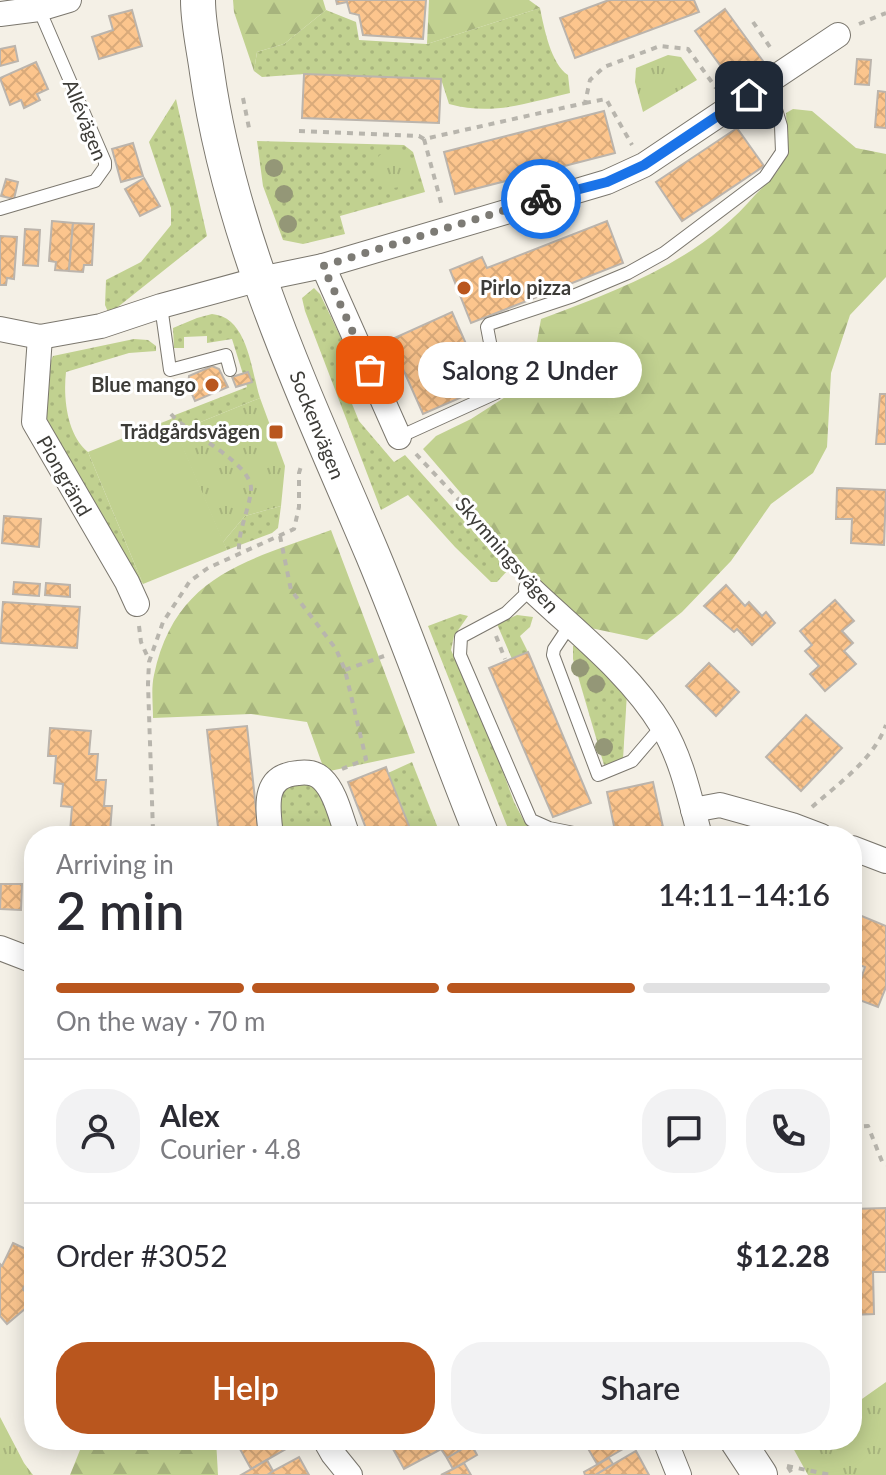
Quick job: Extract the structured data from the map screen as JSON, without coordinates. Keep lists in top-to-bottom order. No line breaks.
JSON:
{"streets":{"street":["Sockenvägen","Piongränd","Skymningsvägen"],"lane":["Allévägen"]},"places":{"other":["Pirlo pizza","Salong 2 Under","Blue mango"],"transit":["Trädgårdsvägen"]},"page":{"bubble":"Salong 2 Under","heading":["2 min","Arriving in","14:11–14:16"],"panel":["Alex","Courier · 4.8","Order #3052","$12.28"],"bar":"On the way · 70 m","buttons":["Help","Share"]}}
